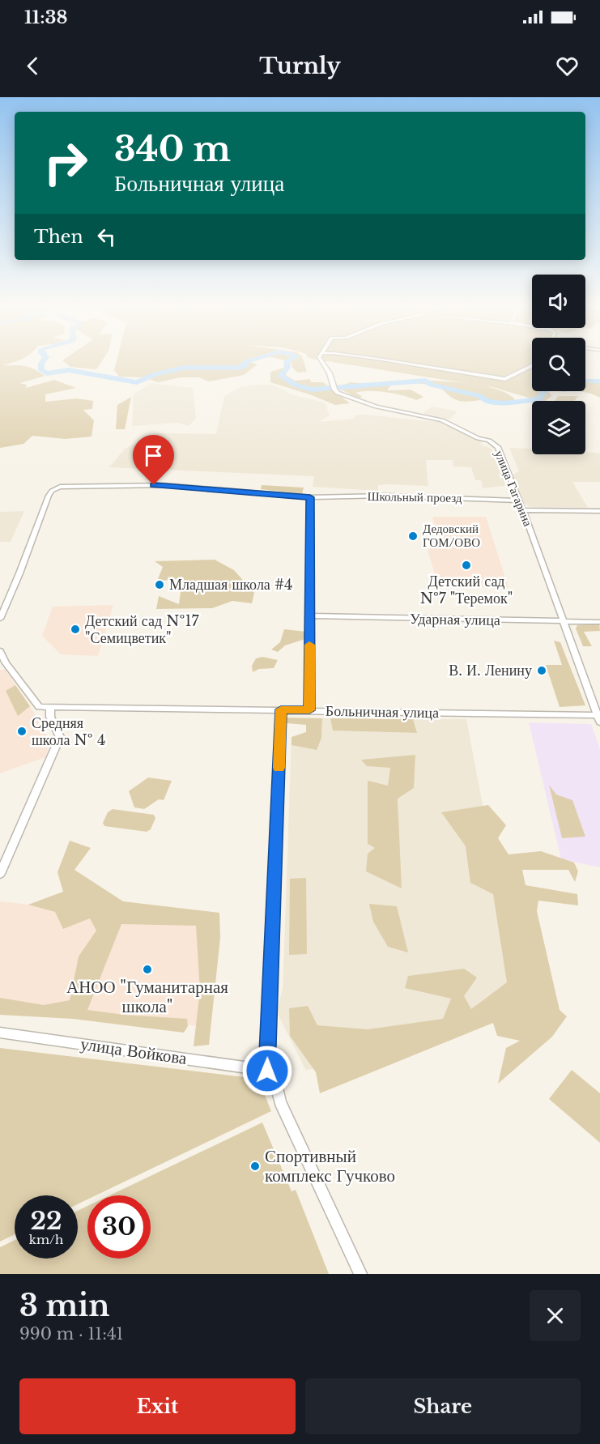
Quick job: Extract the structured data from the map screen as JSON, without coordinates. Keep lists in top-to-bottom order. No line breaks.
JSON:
{"streets":{"street":["улица Гагарина","Школьный проезд","Ударная улица","Больничная улица","улица Войкова"]},"crossings":[["улица Гагарина","Школьный проезд"],["улица Гагарина","Ударная улица"],["улица Гагарина","Больничная улица"]],"places":["Дедовский ГОМ/ОВО","Детский сад №7 \"Теремок\"","Младшая школа #4","Детский сад №17 \"Семицветик\"","В. И. Ленину","Средняя школа № 4","АНОО \"Гуманитарная школа\"","Спортивный комплекс Гучково"],"page":{"status":"11:38","header":"Turnly","turn":["340 m","Больничная улица"],"then":"Then","speed":"22 km/h","limit":"30","heading":["3 min","990 m · 11:41"],"buttons":["Exit","Share"]}}
